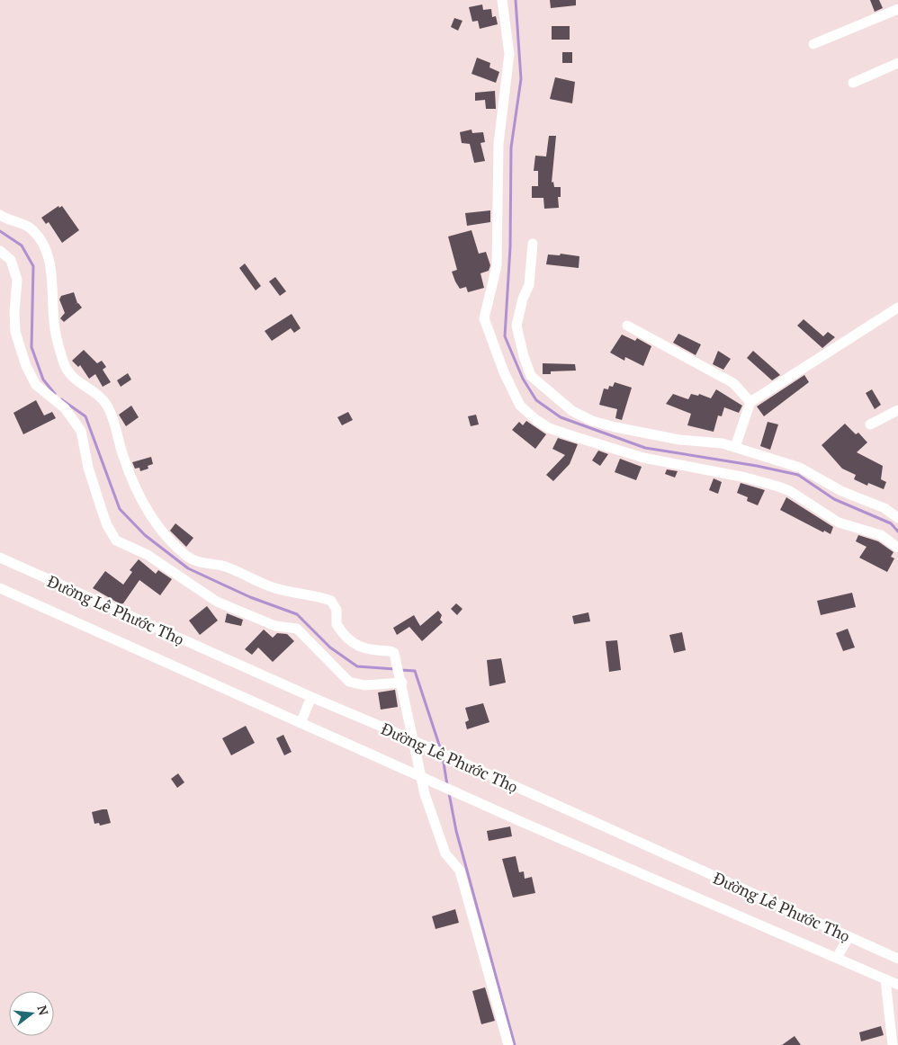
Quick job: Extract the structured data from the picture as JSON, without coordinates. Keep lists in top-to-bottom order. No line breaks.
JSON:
{"streets":{"street":["Đường Lê Phước Thọ"]},"north":"right"}
